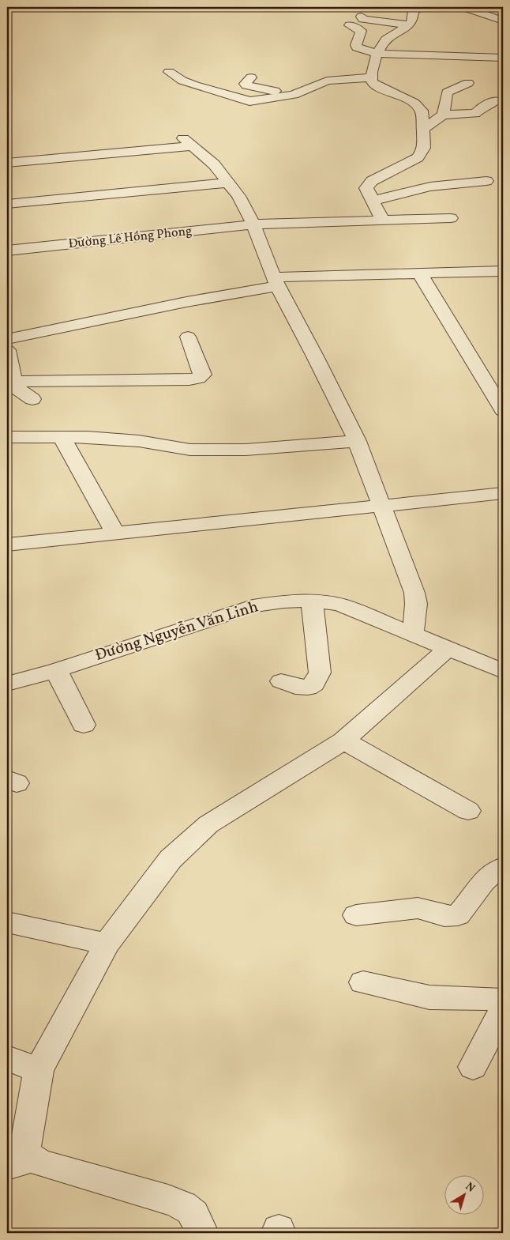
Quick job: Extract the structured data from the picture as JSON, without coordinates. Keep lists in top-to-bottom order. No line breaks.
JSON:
{"streets":{"street":["Đường Lê Hồng Phong","Đường Nguyễn Văn Linh"]},"north":"top right"}
